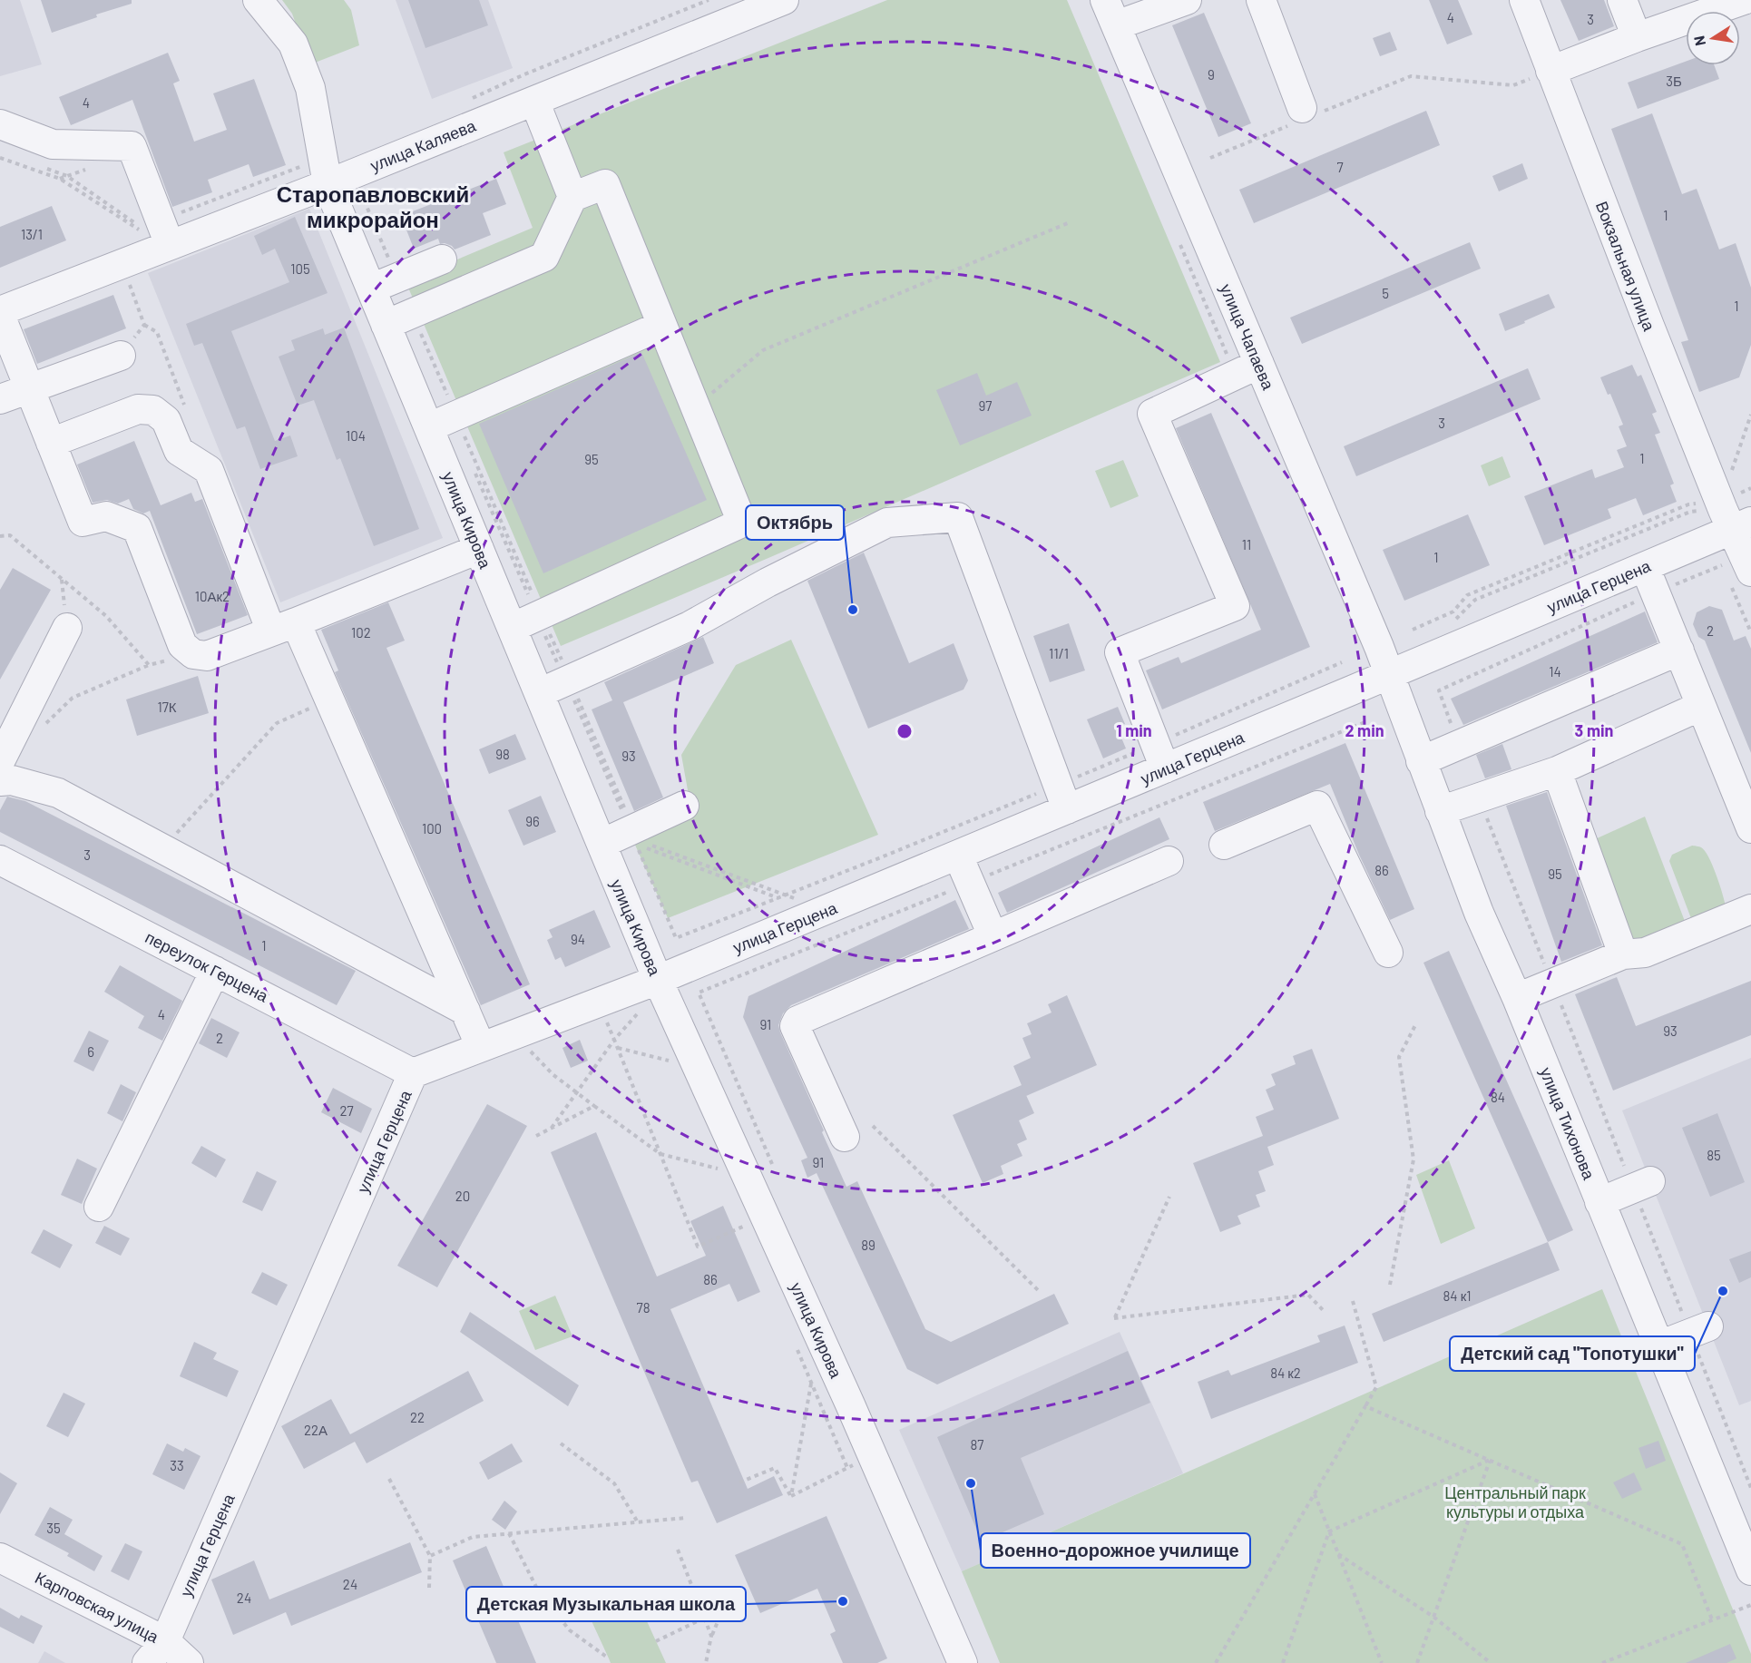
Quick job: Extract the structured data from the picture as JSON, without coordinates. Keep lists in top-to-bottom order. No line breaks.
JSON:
{"streets":{"street":["улица Каляева","Вокзальная улица","улица Чапаева","улица Кирова","улица Герцена","переулок Герцена","улица Тихонова","Карповская улица"]},"crossings":[["улица Каляева","улица Кирова"],["Вокзальная улица","улица Герцена"],["улица Чапаева","улица Герцена"],["улица Чапаева","улица Тихонова"],["улица Кирова","улица Герцена"],["улица Герцена","переулок Герцена"],["улица Герцена","улица Тихонова"],["улица Герцена","Карповская улица"]],"districts":["Старопавловский микрорайон"],"parks":["Центральный парк культуры и отдыха"],"places":["Октябрь","Детский сад \"Топотушки\"","Военно-дорожное училище","Детская Музыкальная школа"],"house_numbers":["4","3","9","3Б","4","7","1","13/1","105","5","1","97","3","104","1","95","11","1","10Ак2","2","102","11/1","14","17К","98","93","96","100","3","86","95","94","1","4","91","93","2","6","84","27","85","91","20","89","86","84 к1","78","84 к2","22","22А","87","33","35","24","24"],"north":"left","rings":["1 min","2 min","3 min"]}
